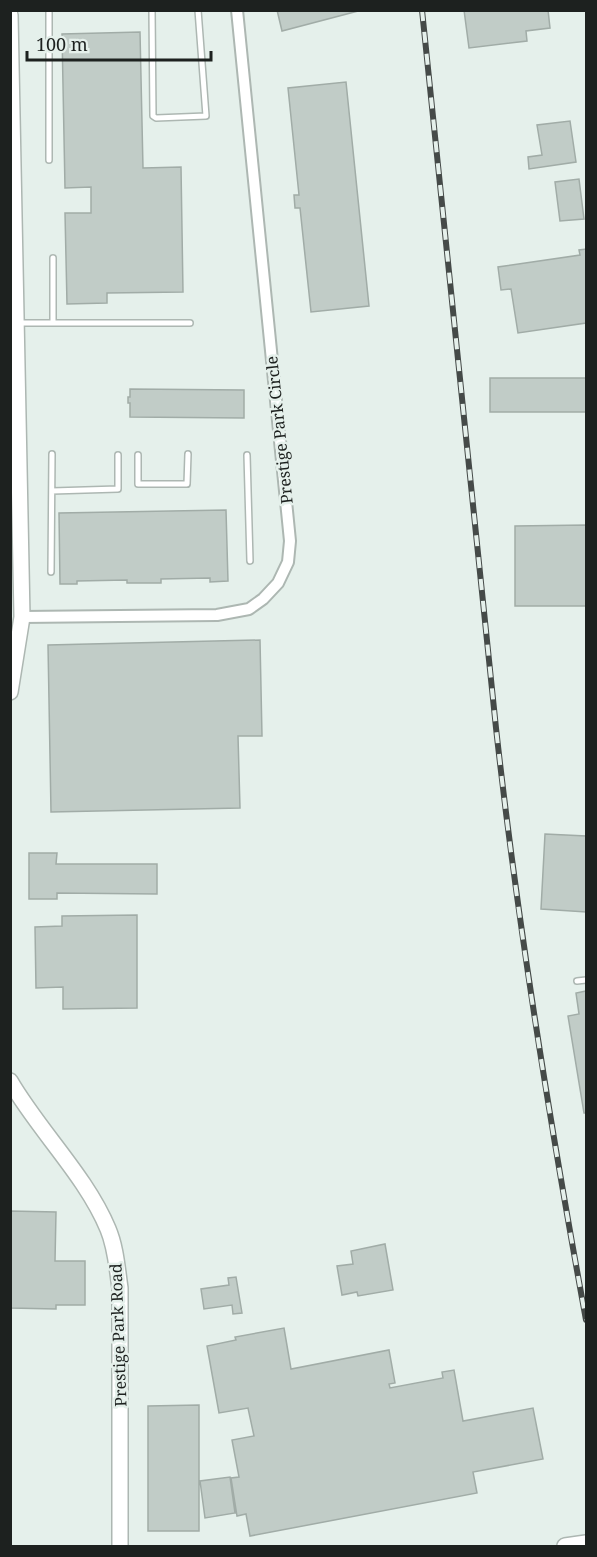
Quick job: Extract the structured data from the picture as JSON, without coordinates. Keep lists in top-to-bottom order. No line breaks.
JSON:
{"streets":{"street":["Prestige Park Circle","Prestige Park Road"]},"scale_bar":"100 m"}
